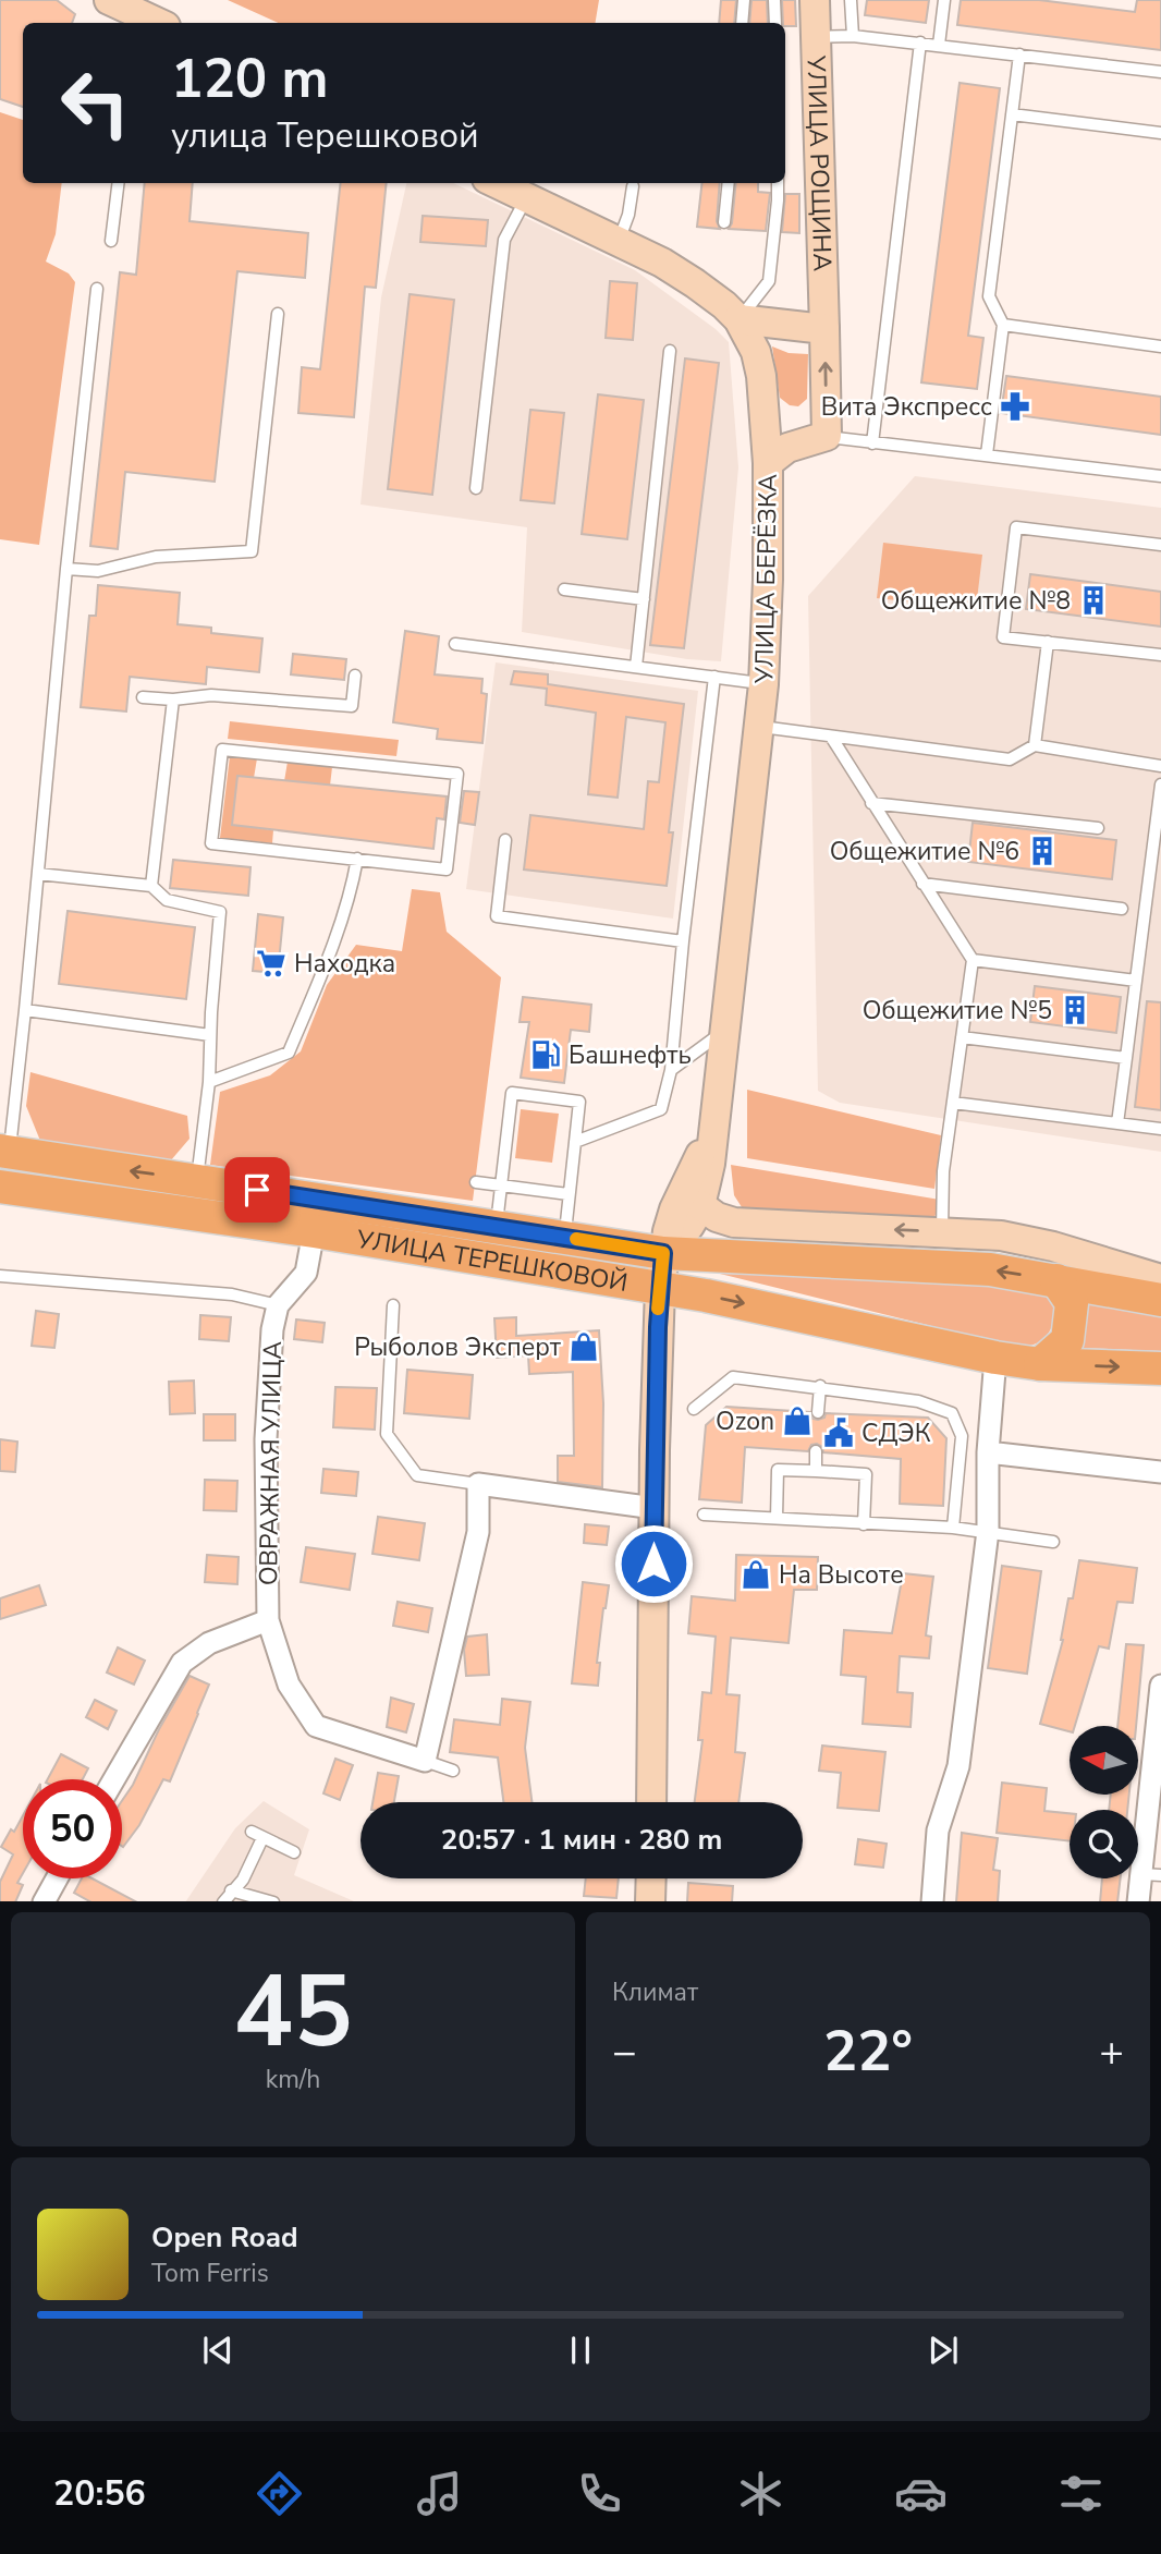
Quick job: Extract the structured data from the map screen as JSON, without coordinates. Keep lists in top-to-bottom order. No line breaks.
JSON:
{"streets":{"main road":["УЛИЦА РОЩИНА","УЛИЦА БЕРЁЗКА","УЛИЦА ТЕРЕШКОВОЙ"],"street":["ОВРАЖНАЯ УЛИЦА"]},"crossings":[["УЛИЦА БЕРЁЗКА","УЛИЦА ТЕРЕШКОВОЙ"],["УЛИЦА ТЕРЕШКОВОЙ","ОВРАЖНАЯ УЛИЦА"]],"places":{"pharmacy":["Вита Экспресс"],"building":["Общежитие №8","Общежитие №6","Общежитие №5"],"supermarket":["Находка"],"fuel station":["Башнефть"],"shop":["Рыболов Эксперт","Ozon","На Высоте"],"public building":["СДЭК"]},"north":"left","page":{"turn":["120 m","улица Терешковой"],"limit":"50","trip":"20:57 · 1 мин · 280 m","tile":[["45","km/h"],"Климат"],"heat":["−","22°","+"],"song":["Open Road","Tom Ferris"],"tabs":"20:56"}}
